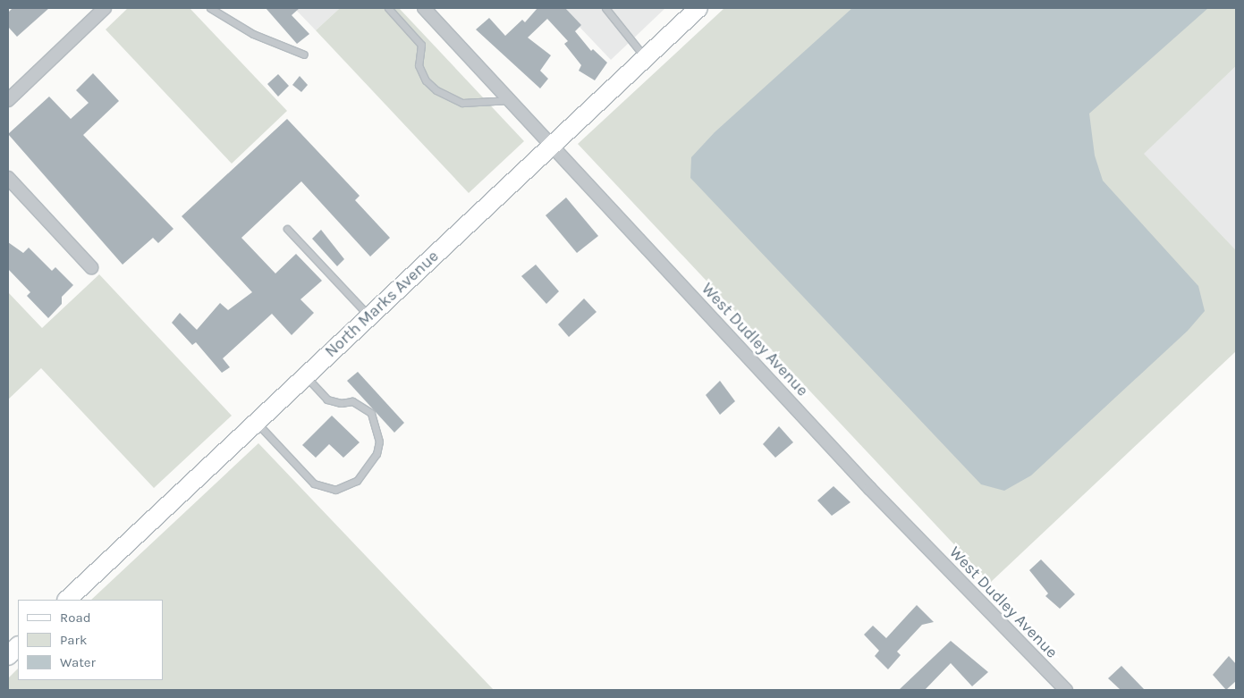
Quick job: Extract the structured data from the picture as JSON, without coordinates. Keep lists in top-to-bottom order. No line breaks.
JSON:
{"streets":{"main road":["North Marks Avenue"],"street":["West Dudley Avenue"]},"crossings":[["North Marks Avenue","West Dudley Avenue"]],"legend":["Road","Park","Water"]}
